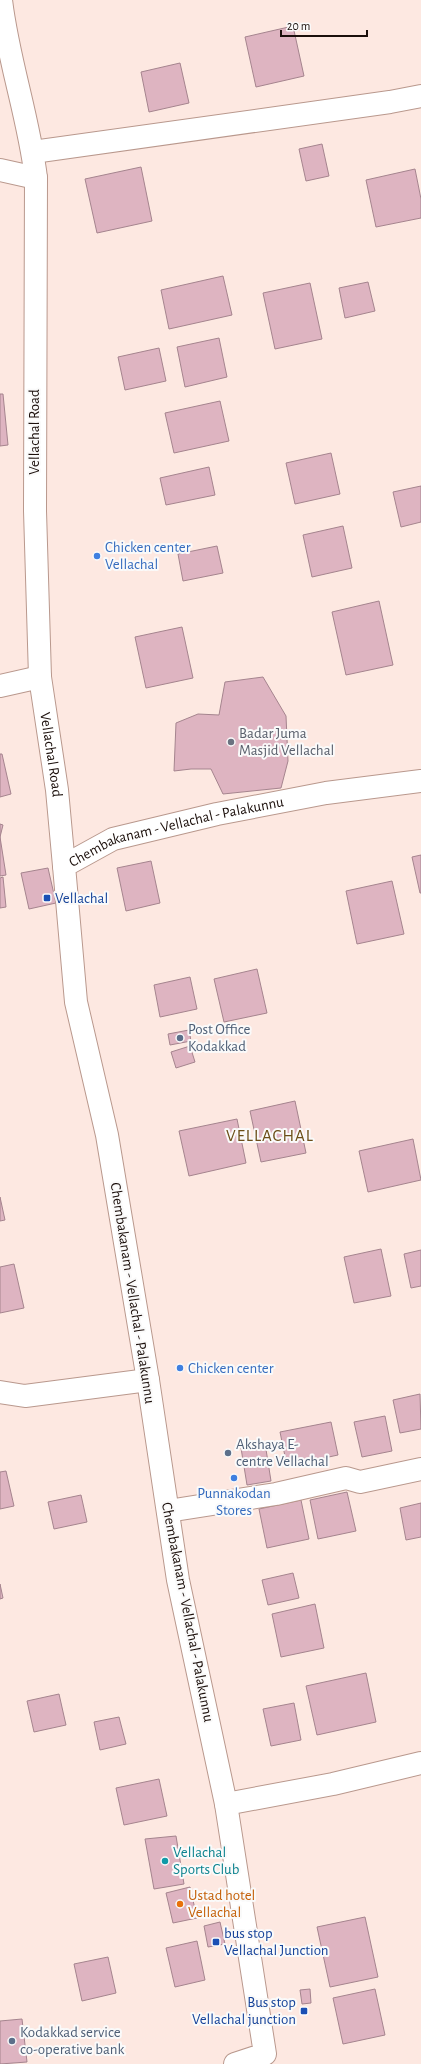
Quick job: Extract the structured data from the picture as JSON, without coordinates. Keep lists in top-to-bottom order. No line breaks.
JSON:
{"streets":{"street":["Vellachal Road","Chembakanam - Vellachal - Palakunnu"]},"crossings":[["Vellachal Road","Chembakanam - Vellachal - Palakunnu"]],"districts":["VELLACHAL"],"places":{"other":["Chicken center Vellachal","Badar Juma Masjid Vellachal","Post Office Kodakkad","Chicken center","Akshaya E- centre Vellachal","Punnakodan Stores","Vellachal Sports Club","Ustad hotel Vellachal","Kodakkad service co-operative bank"],"transit":["Vellachal","bus stop Vellachal Junction","Bus stop Vellachal junction"]},"scale_bar":"20 m"}
